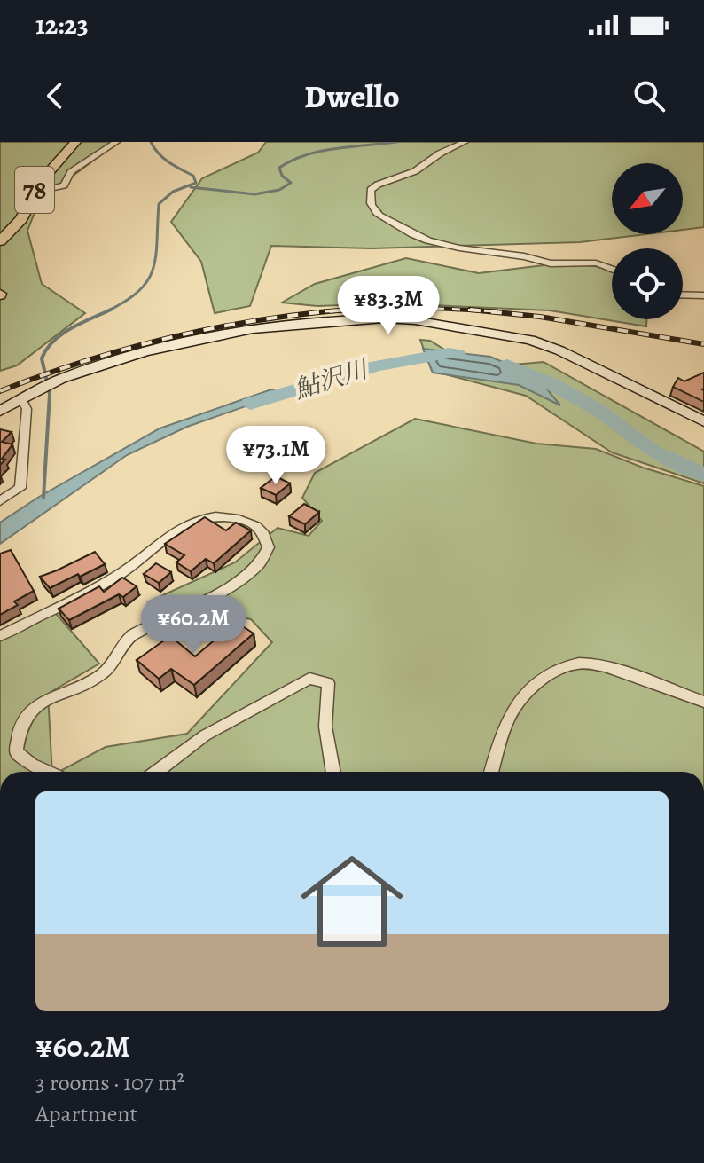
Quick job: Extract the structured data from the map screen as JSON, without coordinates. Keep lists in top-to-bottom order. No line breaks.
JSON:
{"streets":{"main road":["78"]},"water":["鮎沢川"],"north":"bottom left","page":{"status":"12:23","header":"Dwello","price":["¥83.3M","¥73.1M","¥60.2M"],"list":[{"name":"¥60.2M","note":"3 rooms · 107 m² · Apartment"}]}}
